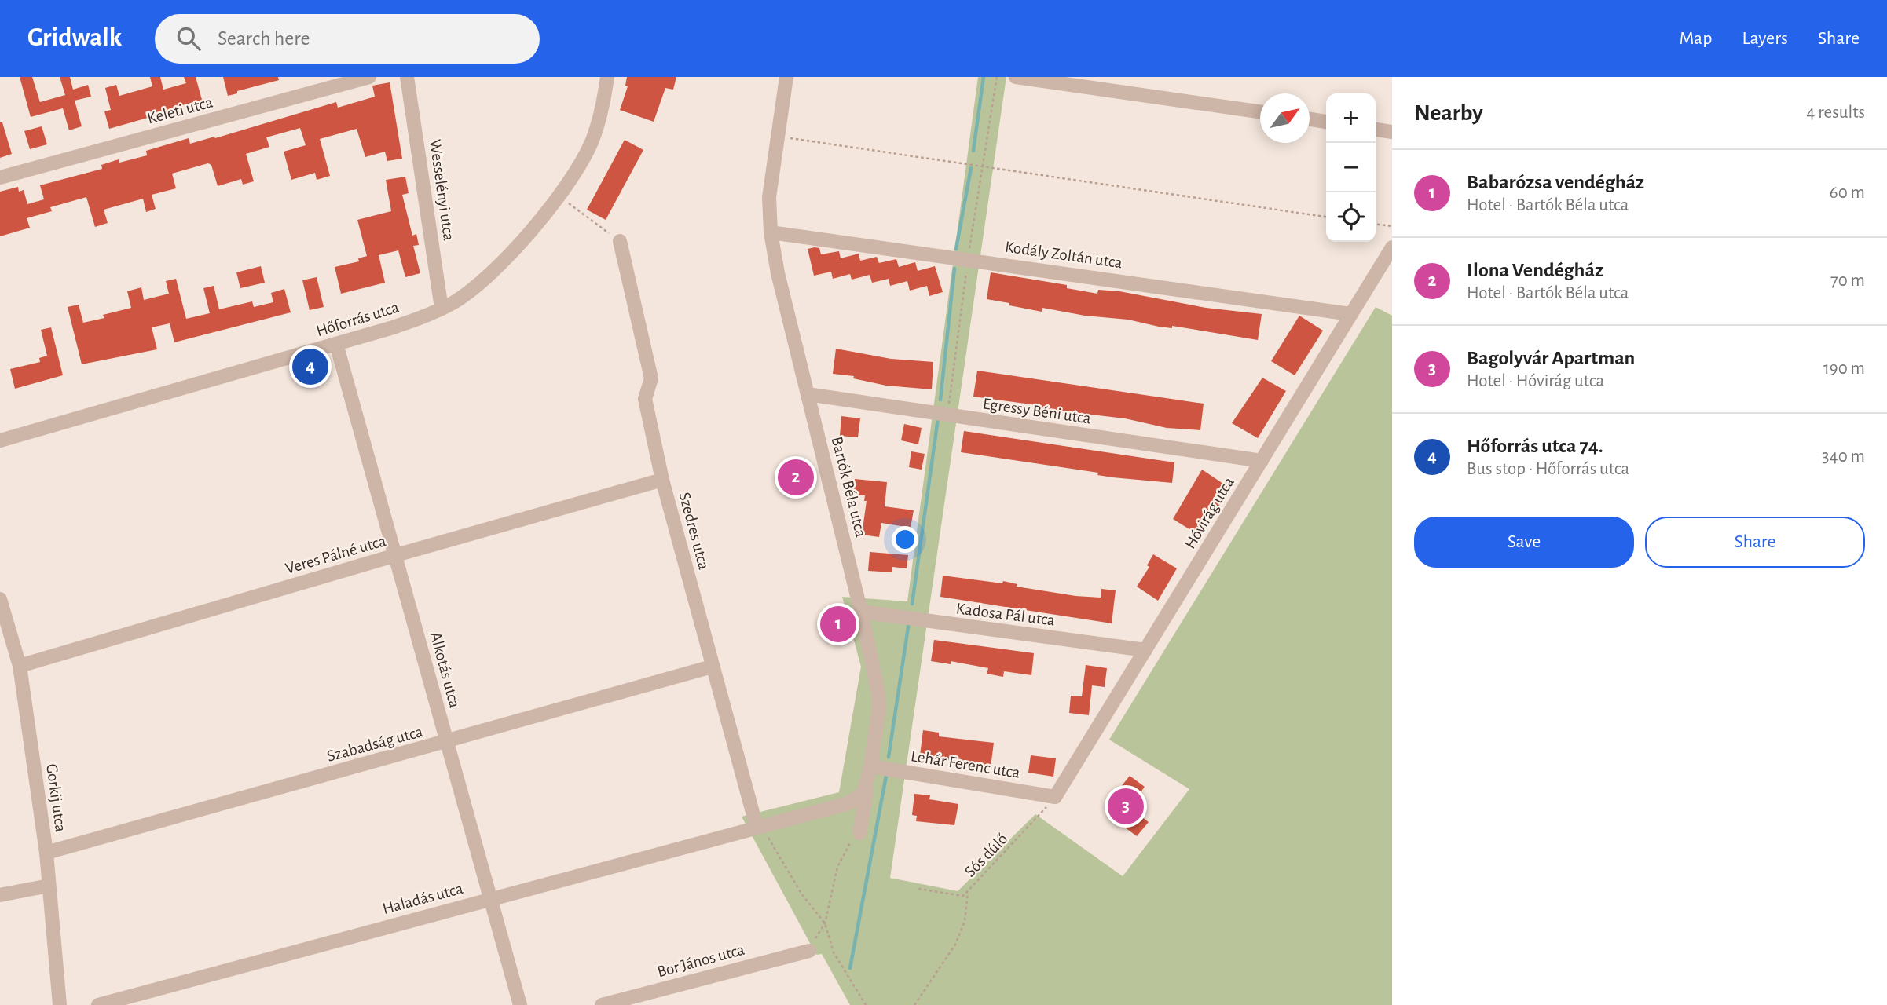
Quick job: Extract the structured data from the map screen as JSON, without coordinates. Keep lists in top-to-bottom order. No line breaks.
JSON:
{"streets":{"street":["Keleti utca","Wesselényi utca","Kodály Zoltán utca","Hőforrás utca","Egressy Béni utca","Bartók Béla utca","Hóvirág utca","Szedres utca","Veres Pálné utca","Kadosa Pál utca","Alkotás utca","Szabadság utca","Lehár Ferenc utca","Gorkij utca","Haladás utca","Bor János utca"],"path":["Sós dűlő"]},"crossings":[["Wesselényi utca","Hőforrás utca"],["Kodály Zoltán utca","Bartók Béla utca"],["Kodály Zoltán utca","Hóvirág utca"],["Hőforrás utca","Alkotás utca"],["Egressy Béni utca","Bartók Béla utca"],["Egressy Béni utca","Hóvirág utca"],["Bartók Béla utca","Kadosa Pál utca"],["Bartók Béla utca","Lehár Ferenc utca"],["Hóvirág utca","Kadosa Pál utca"],["Hóvirág utca","Lehár Ferenc utca"],["Hóvirág utca","Sós dűlő"],["Szedres utca","Veres Pálné utca"],["Szedres utca","Szabadság utca"],["Szedres utca","Haladás utca"],["Veres Pálné utca","Alkotás utca"],["Veres Pálné utca","Gorkij utca"],["Alkotás utca","Szabadság utca"],["Alkotás utca","Haladás utca"],["Szabadság utca","Gorkij utca"],["Lehár Ferenc utca","Sós dűlő"]],"north":"top right","page":{"header":"Gridwalk","search":"Search here","nav":["Map","Layers","Share"],"heading":["Nearby","4 results"],"map_buttons":["+","−"],"list":[{"mark":"1","name":"Babarózsa vendégház","note":"Hotel · Bartók Béla utca","value":"60 m"},{"mark":"2","name":"Ilona Vendégház","note":"Hotel · Bartók Béla utca","value":"70 m"},{"mark":"3","name":"Bagolyvár Apartman","note":"Hotel · Hóvirág utca","value":"190 m"},{"mark":"4","name":"Hőforrás utca 74.","note":"Bus stop · Hőforrás utca","value":"340 m"}],"pins":["4","2","1","3"],"buttons":["Save","Share"]}}
